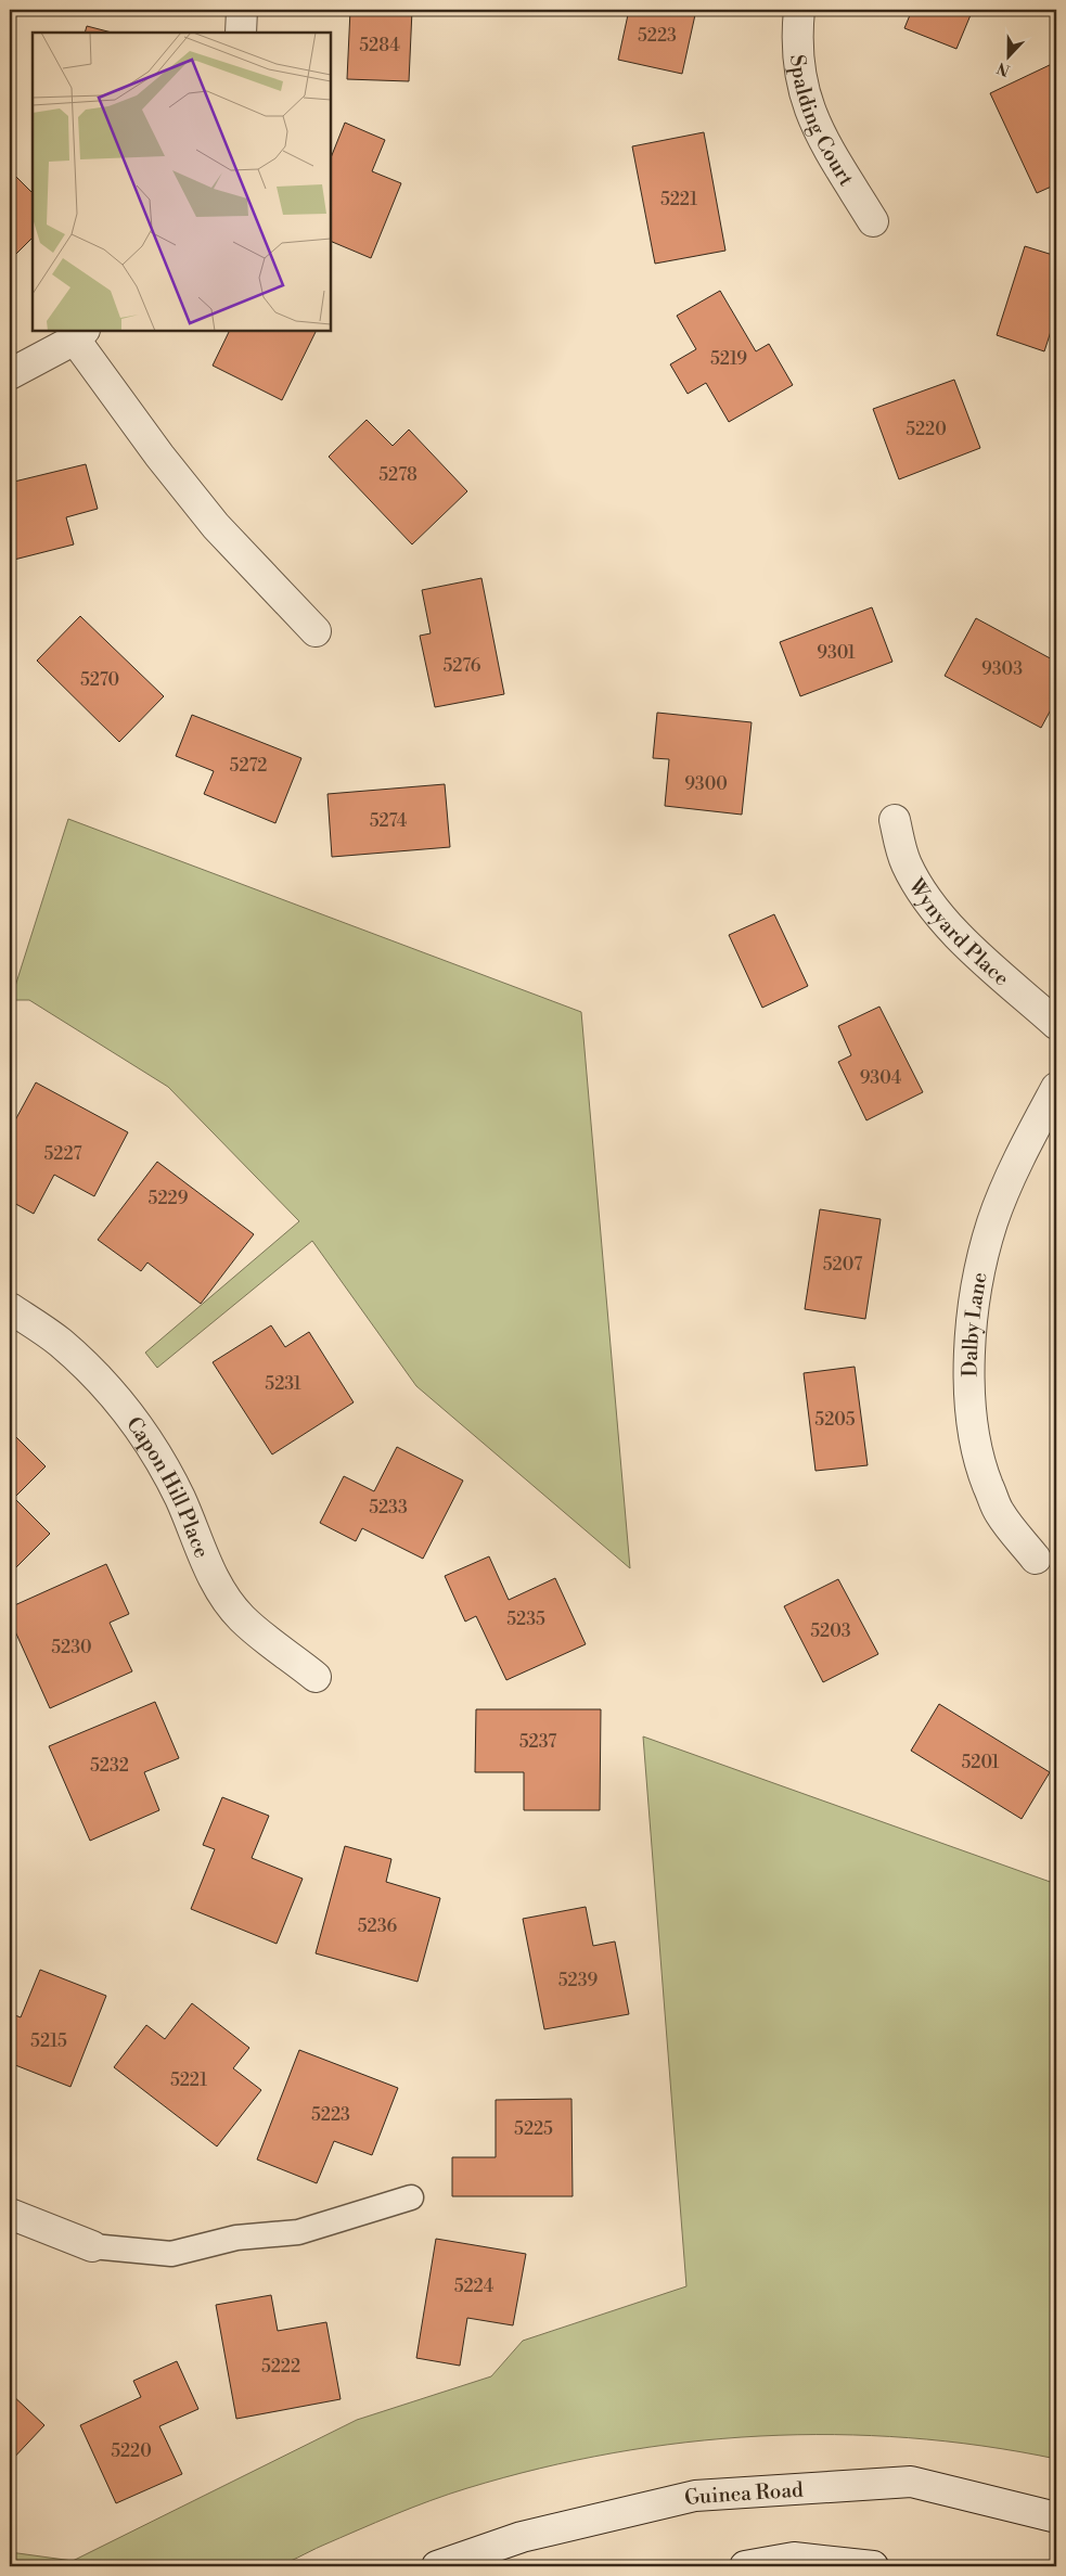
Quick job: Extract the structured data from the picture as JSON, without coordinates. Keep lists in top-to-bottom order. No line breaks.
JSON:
{"streets":{"street":["Spalding Court","Wynyard Place","Dalby Lane","Capon Hill Place","Guinea Road"]},"house_numbers":["5223","5284","5221","5219","5220","5278","9301","5276","9303","5270","5272","9300","5274","9304","5227","5229","5207","5231","5205","5233","5235","5203","5230","5237","5201","5232","5236","5239","5215","5221","5223","5225","5224","5222","5220"],"north":"bottom"}
